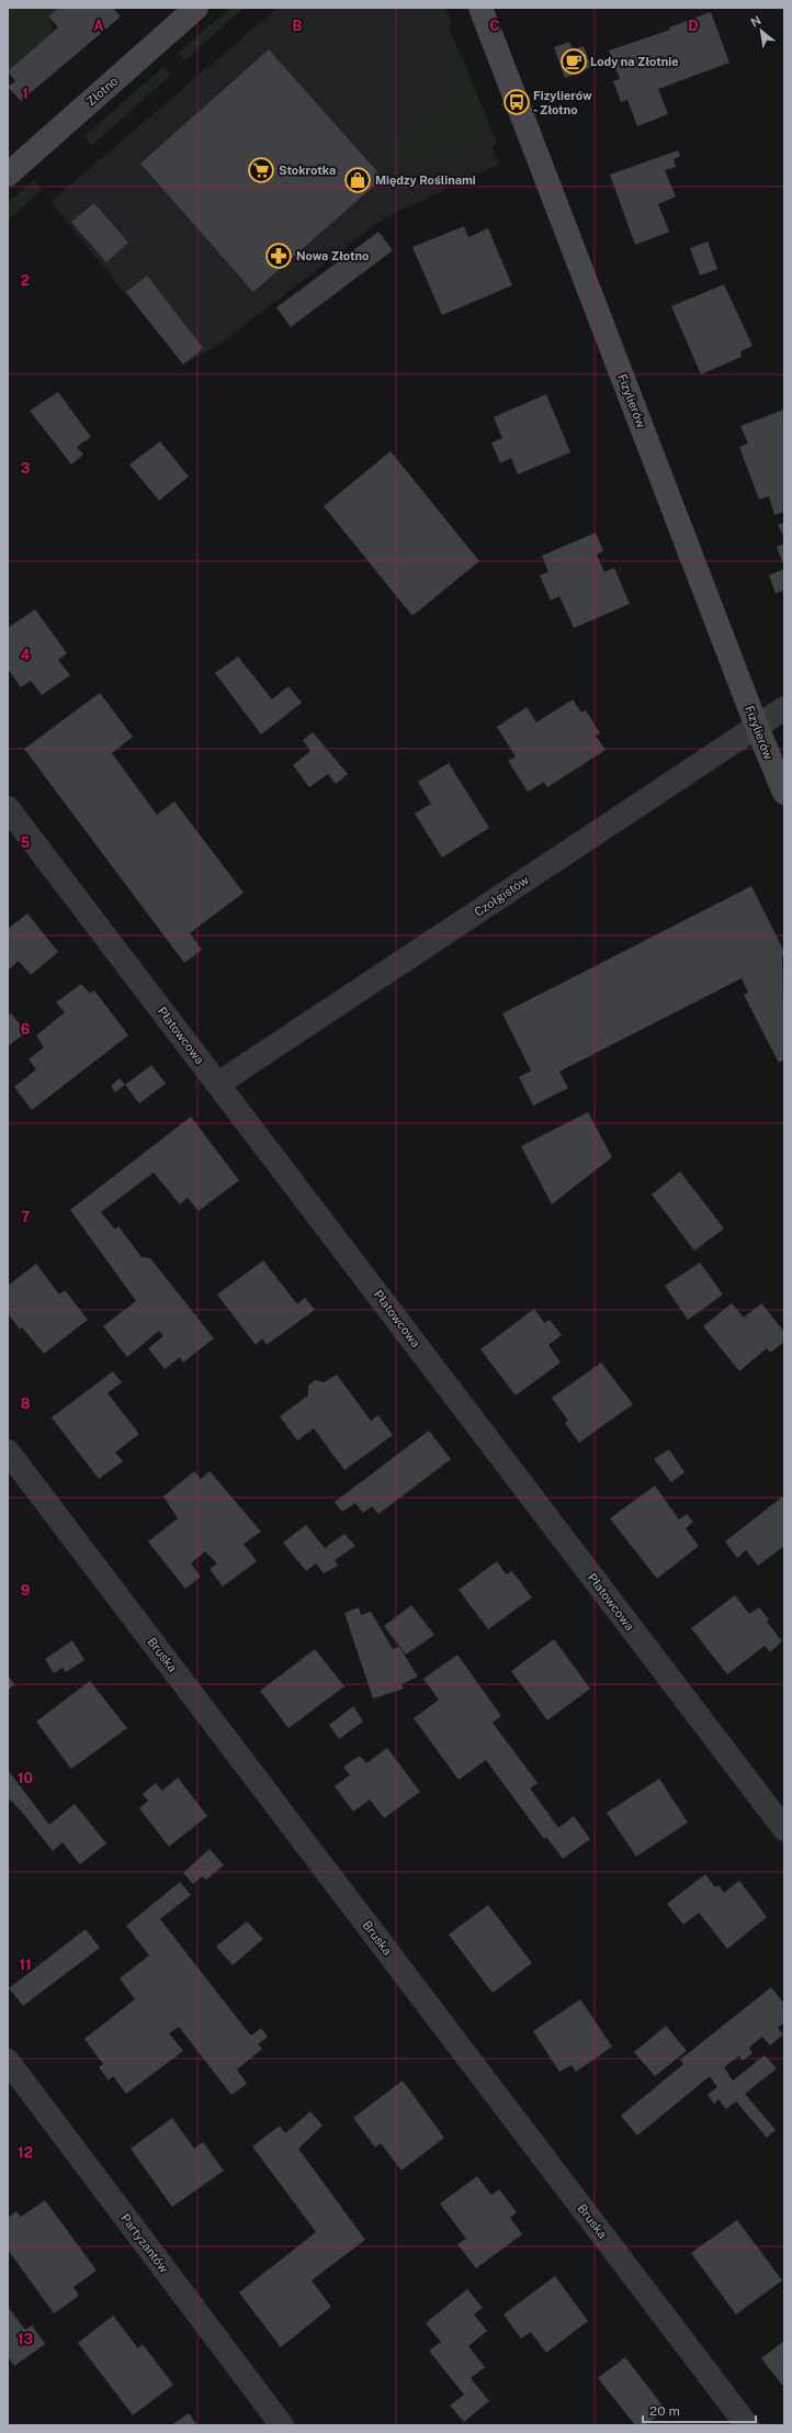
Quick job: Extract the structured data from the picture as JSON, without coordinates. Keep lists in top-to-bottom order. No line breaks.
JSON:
{"streets":{"street":["Złotno","Fizylierów","Czołgistów","Płatowcowa","Bruska","Partyzantów"]},"crossings":[["Fizylierów","Czołgistów"],["Czołgistów","Płatowcowa"]],"places":{"cafe":["Lody na Złotnie"],"bus stop":["Fizylierów - Złotno"],"supermarket":["Stokrotka"],"shop":["Między Roślinami"],"pharmacy":["Nowa Złotno"]},"scale_bar":"20 m","north":"top left","grid":{"columns":["A","B","C","D"],"rows":["1","2","3","4","5","6","7","8","9","10","11","12","13"]}}
